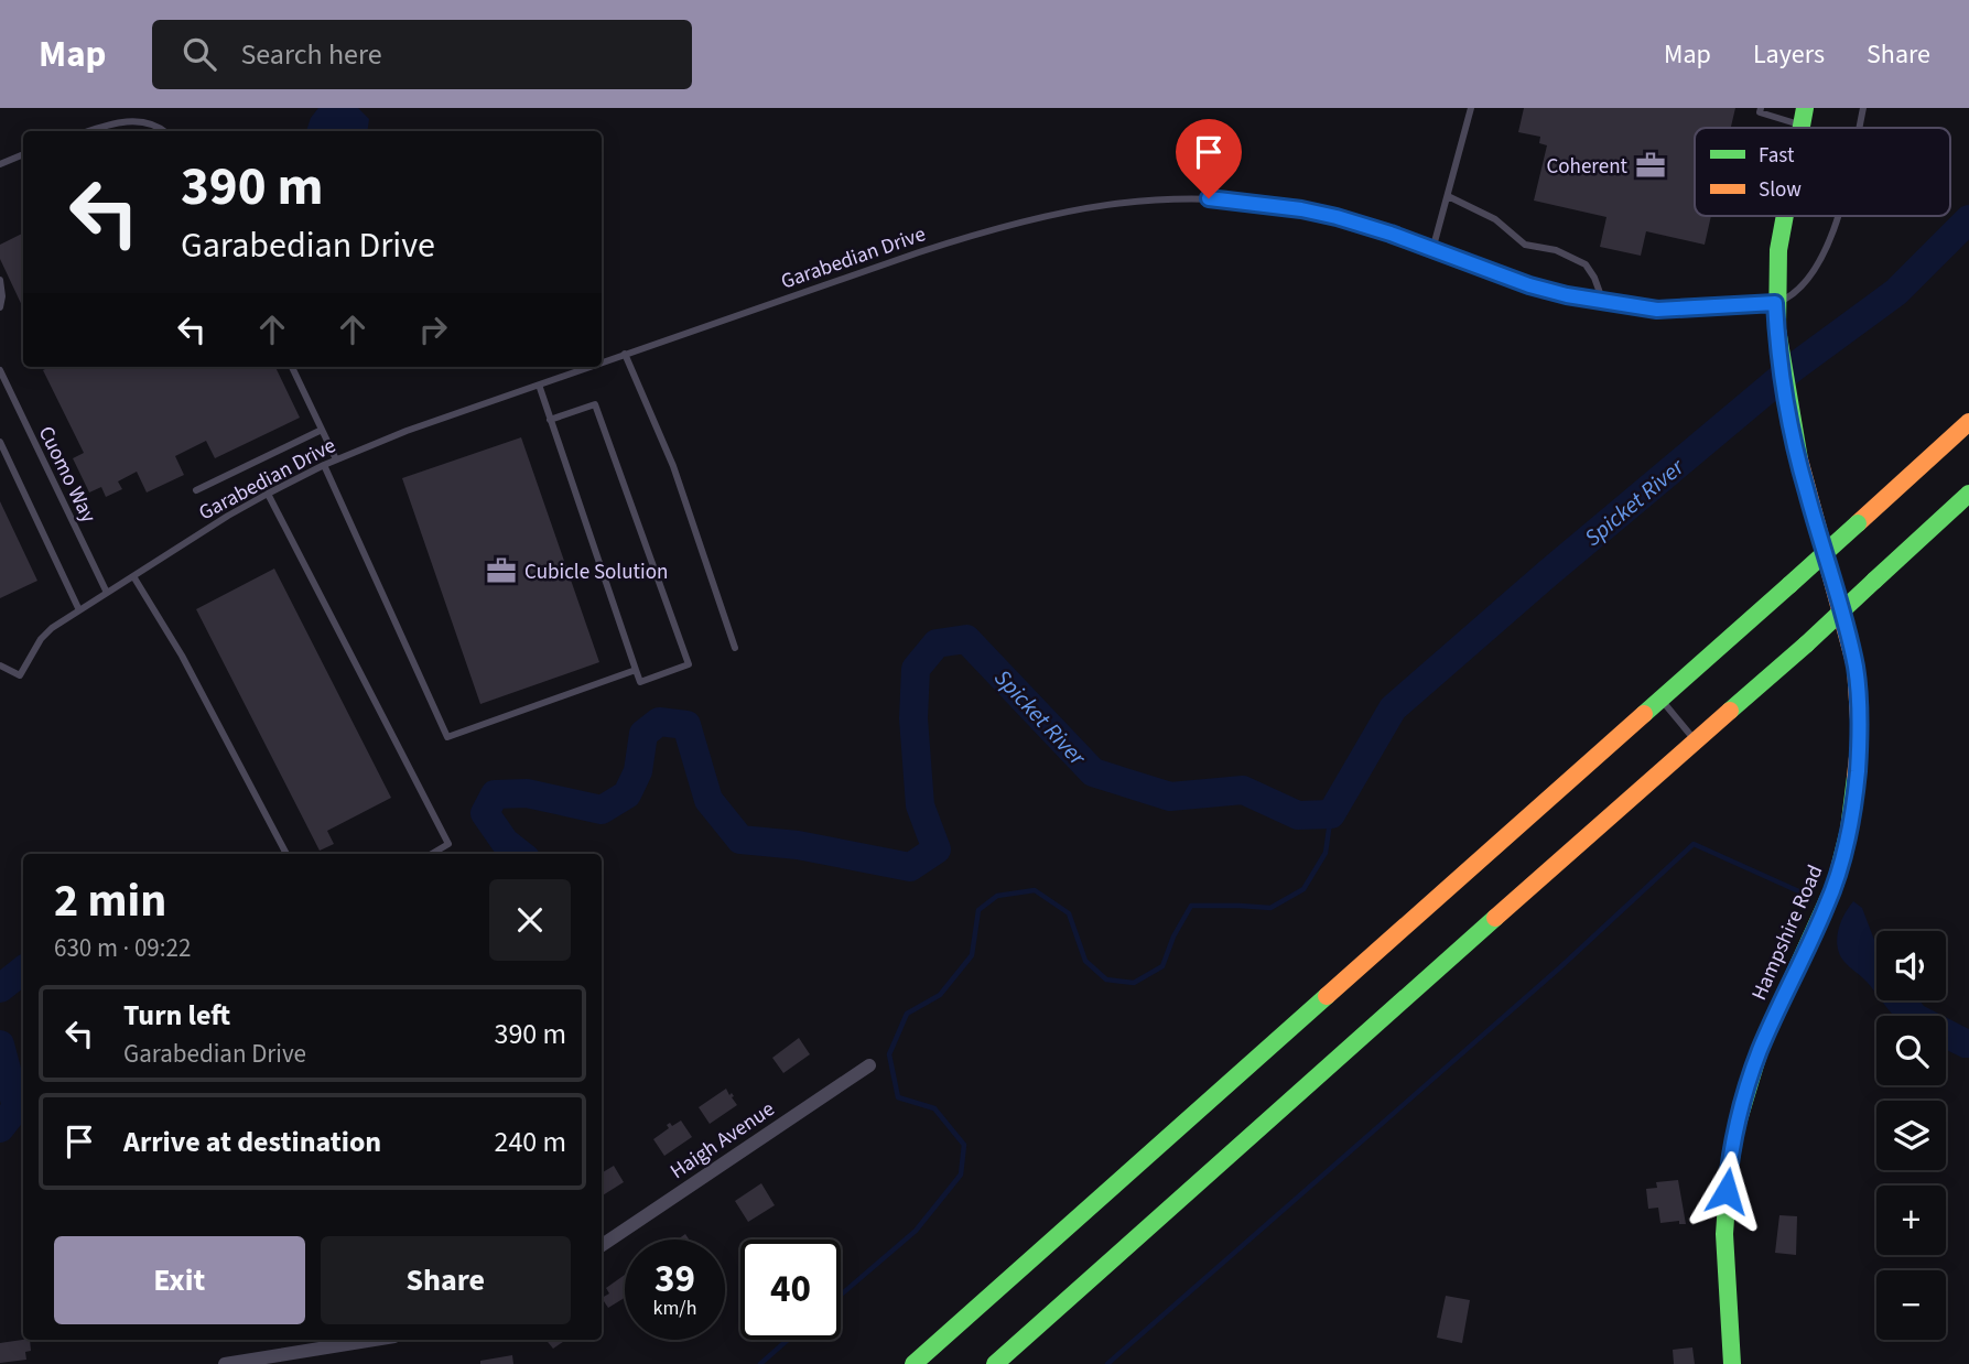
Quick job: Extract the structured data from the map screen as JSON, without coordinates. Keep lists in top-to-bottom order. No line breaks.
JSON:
{"streets":{"main road":["Hampshire Road"],"street":["Haigh Avenue"],"lane":["Garabedian Drive","Cuomo Way"]},"crossings":[["Garabedian Drive","Cuomo Way"],["Garabedian Drive","Hampshire Road"]],"water":["Spicket River"],"places":{"office":["Coherent","Cubicle Solution"]},"legend":["Fast","Slow"],"page":{"header":"Map","search":"Search here","nav":["Map","Layers","Share"],"turn":["390 m","Garabedian Drive"],"heading":["2 min","630 m · 09:22"],"map_buttons":["+","−"],"list":[{"name":"Turn left","note":"Garabedian Drive","value":"390 m"},{"name":"Arrive at destination","value":"240 m"}],"buttons":["Exit","Share"],"speed":"39 km/h","limit":"40"}}
